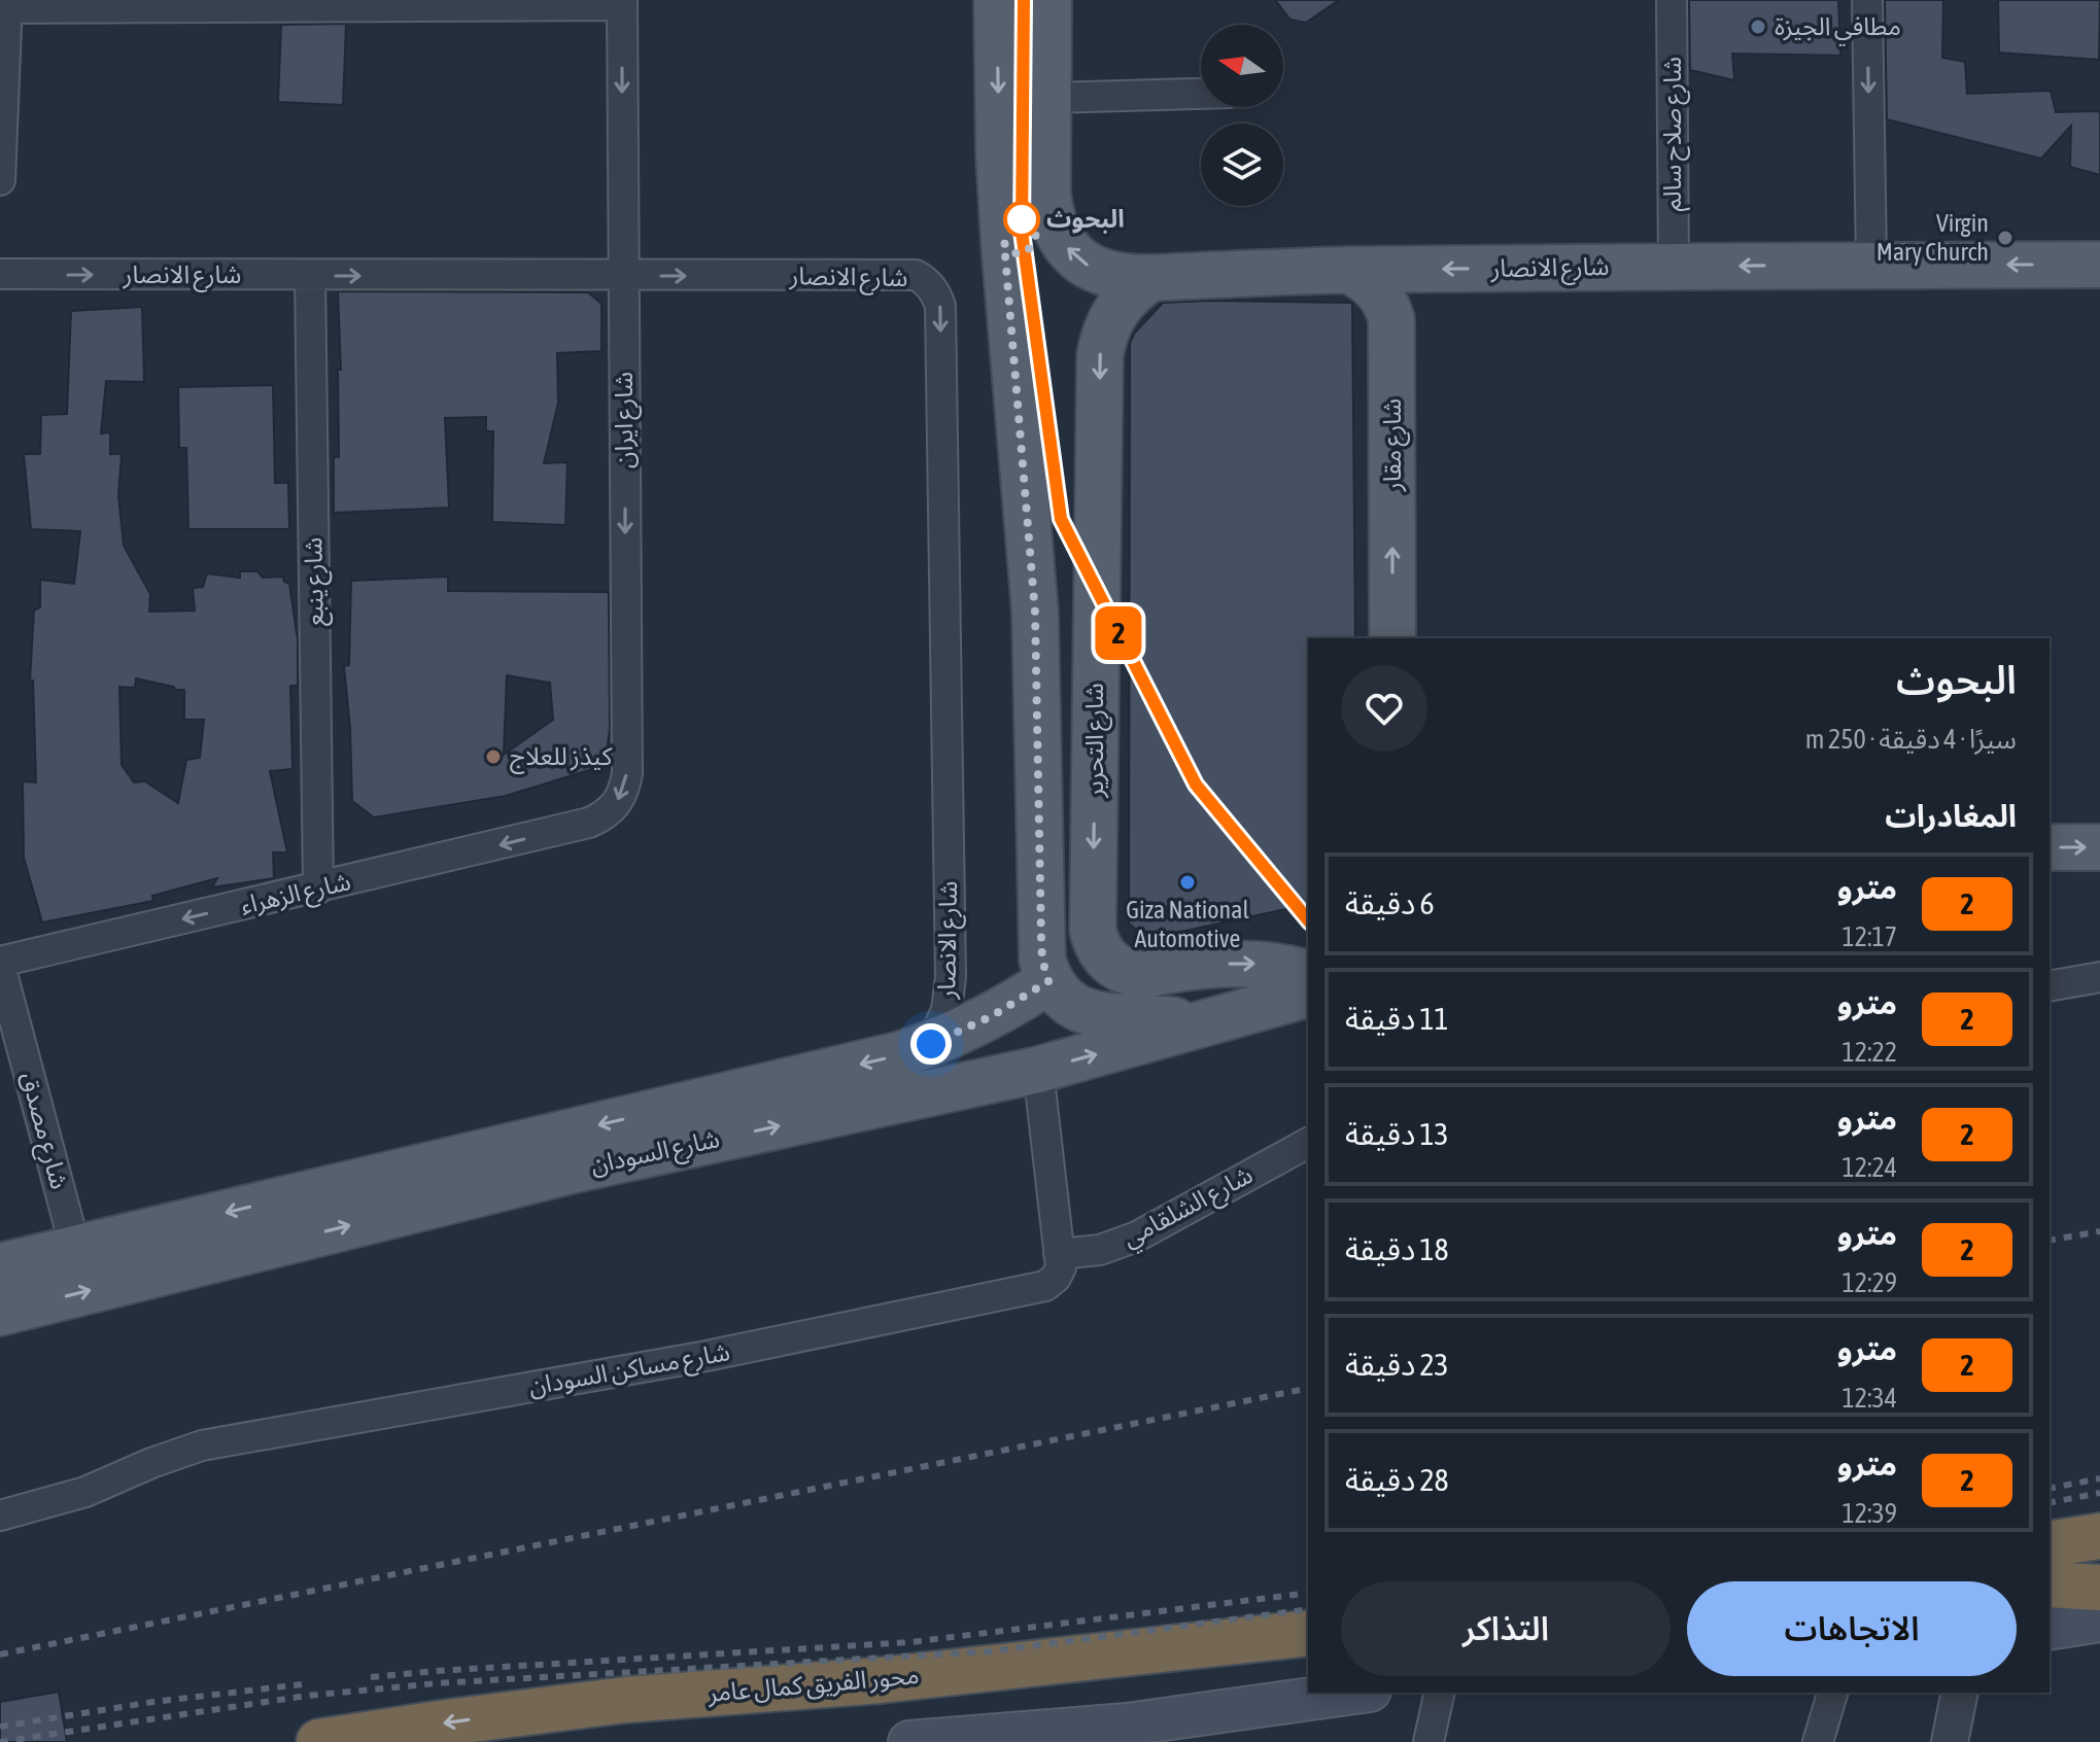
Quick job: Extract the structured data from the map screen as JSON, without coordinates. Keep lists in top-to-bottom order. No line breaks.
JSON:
{"streets":{"highway":["محور الفريق كمال عامر"],"main road":["شارع الانصار","شارع مقار","شارع التحرير","شارع السودان"],"street":["شارع صلاح سالم","شارع ايران","شارع ينبع","شارع الزهراء","شارع مصدق","شارع الشلقامي","شارع مساكن السودان"]},"crossings":[["شارع صلاح سالم","شارع الانصار"],["شارع الانصار","شارع ايران"],["شارع الانصار","شارع مقار"],["شارع الانصار","شارع ينبع"],["شارع الانصار","شارع التحرير"],["شارع الانصار","شارع السودان"],["شارع ايران","شارع الزهراء"],["شارع ينبع","شارع الزهراء"],["شارع الزهراء","شارع مصدق"],["شارع مصدق","شارع السودان"],["شارع الشلقامي","شارع مساكن السودان"]],"one_way":["شارع ايران","شارع الزهراء"],"places":["مطافي الجيزة","البحوث","Virgin Mary Church","كيذز للعلاج","Giza National Automotive"],"lines":["metro line 2"],"north":"left","page":{"on_map":"2","heading":[["البحوث","سيرًا · 4 دقيقة · 250 m"],"المغادرات"],"list":[{"mark":"2","name":"مترو","note":"12:17","value":"6 دقيقة"},{"mark":"2","name":"مترو","note":"12:22","value":"11 دقيقة"},{"mark":"2","name":"مترو","note":"12:24","value":"13 دقيقة"},{"mark":"2","name":"مترو","note":"12:29","value":"18 دقيقة"},{"mark":"2","name":"مترو","note":"12:34","value":"23 دقيقة"},{"mark":"2","name":"مترو","note":"12:39","value":"28 دقيقة"}],"buttons":["الاتجاهات","التذاكر"]}}
